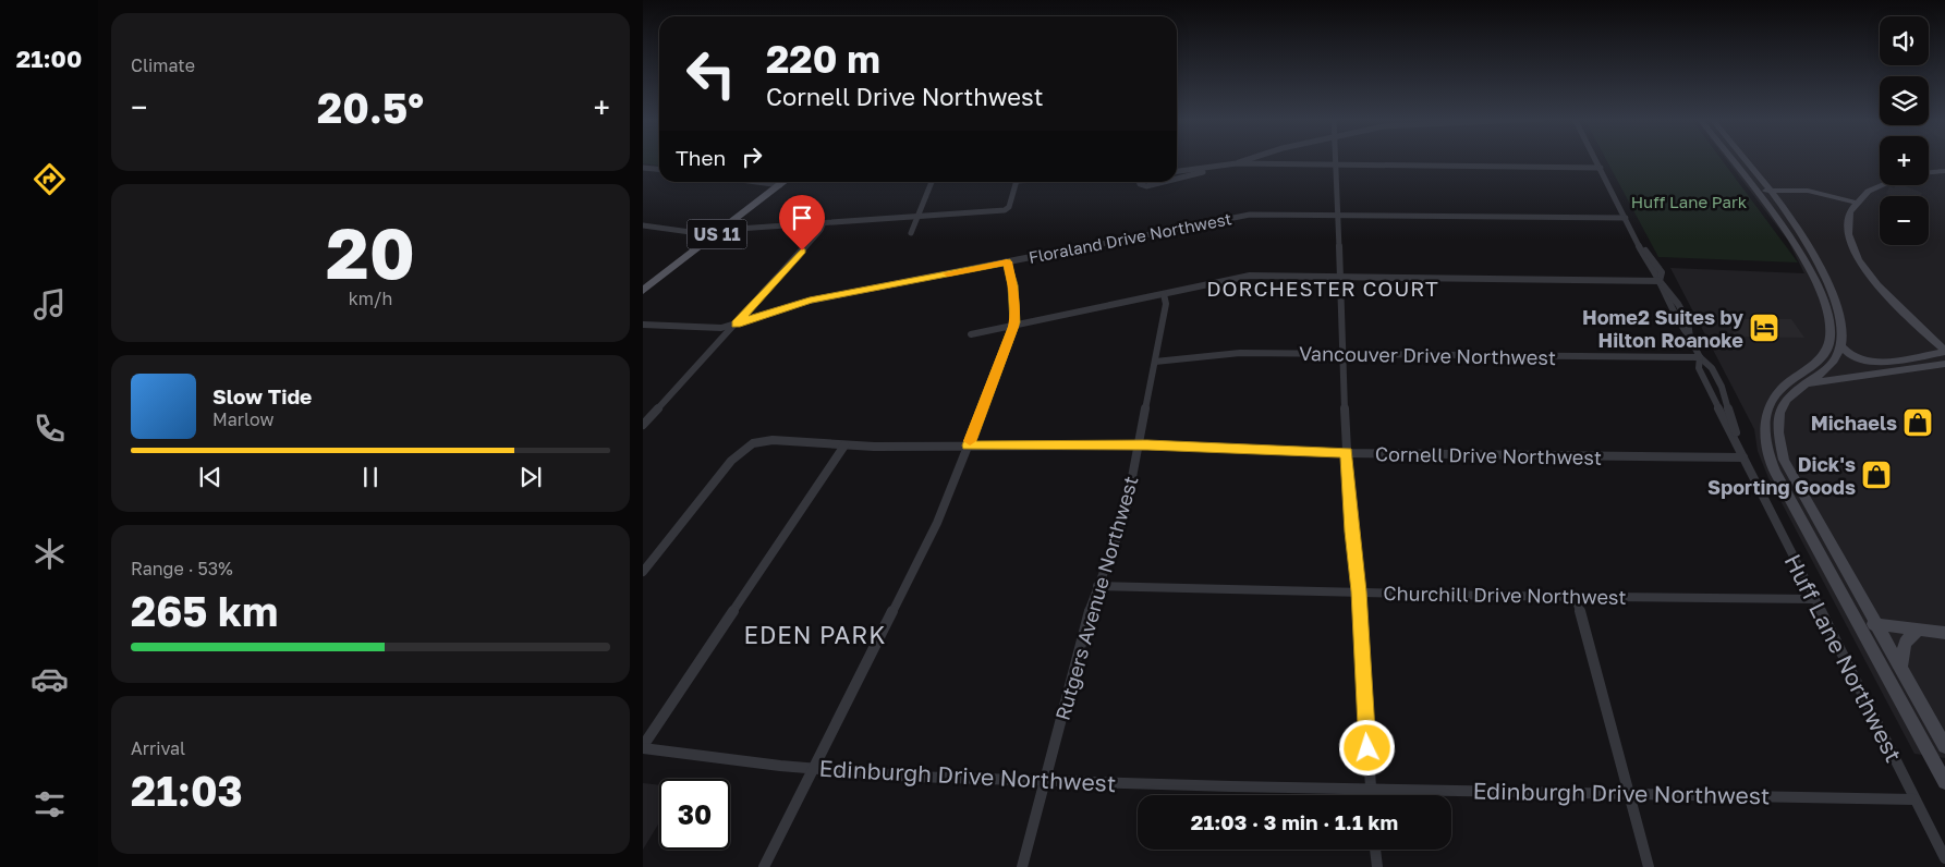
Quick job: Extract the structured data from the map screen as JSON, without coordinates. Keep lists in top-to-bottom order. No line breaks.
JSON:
{"streets":{"main road":["US 11"],"street":["Floraland Drive Northwest","Vancouver Drive Northwest","Cornell Drive Northwest","Churchill Drive Northwest","Rutgers Avenue Northwest","Huff Lane Northwest","Edinburgh Drive Northwest"]},"crossings":[["Floraland Drive Northwest","Huff Lane Northwest"],["Vancouver Drive Northwest","Rutgers Avenue Northwest"],["Vancouver Drive Northwest","Huff Lane Northwest"],["Cornell Drive Northwest","Rutgers Avenue Northwest"],["Cornell Drive Northwest","Huff Lane Northwest"],["Churchill Drive Northwest","Rutgers Avenue Northwest"],["Churchill Drive Northwest","Huff Lane Northwest"],["Rutgers Avenue Northwest","Edinburgh Drive Northwest"],["Huff Lane Northwest","Edinburgh Drive Northwest"]],"districts":["DORCHESTER COURT","EDEN PARK"],"parks":["Huff Lane Park"],"places":{"hotel":["Home2 Suites by Hilton Roanoke"],"shop":["Michaels","Dick's Sporting Goods"]},"page":{"tabs":"21:00","tile":["Climate",["20","km/h"],["Range · 53%","265 km"],["Arrival","21:03"]],"map_buttons":["+","−"],"turn":["220 m","Cornell Drive Northwest"],"heat":["−","20.5°","+"],"then":"Then","song":["Slow Tide","Marlow"],"limit":"30","trip":"21:03 · 3 min · 1.1 km"}}
